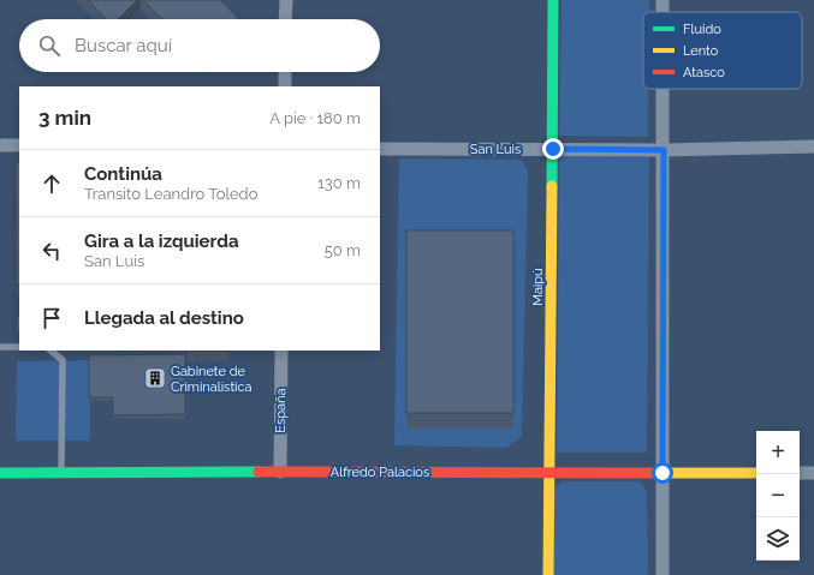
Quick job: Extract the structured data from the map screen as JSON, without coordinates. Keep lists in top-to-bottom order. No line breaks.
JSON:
{"streets":{"street":["San Luis","Maipú","España","Alfredo Palacios"]},"crossings":[["San Luis","Maipú"],["Maipú","Alfredo Palacios"],["España","Alfredo Palacios"]],"places":{"building":["Gabinete de Criminalística"]},"legend":["Fluido","Lento","Atasco"],"page":{"search":"Buscar aquí","heading":["3 min","A pie · 180 m"],"list":[["Continúa","Transito Leandro Toledo","130 m"],["Gira a la izquierda","San Luis","50 m"],"Llegada al destino"],"map_buttons":["+","−"]}}
